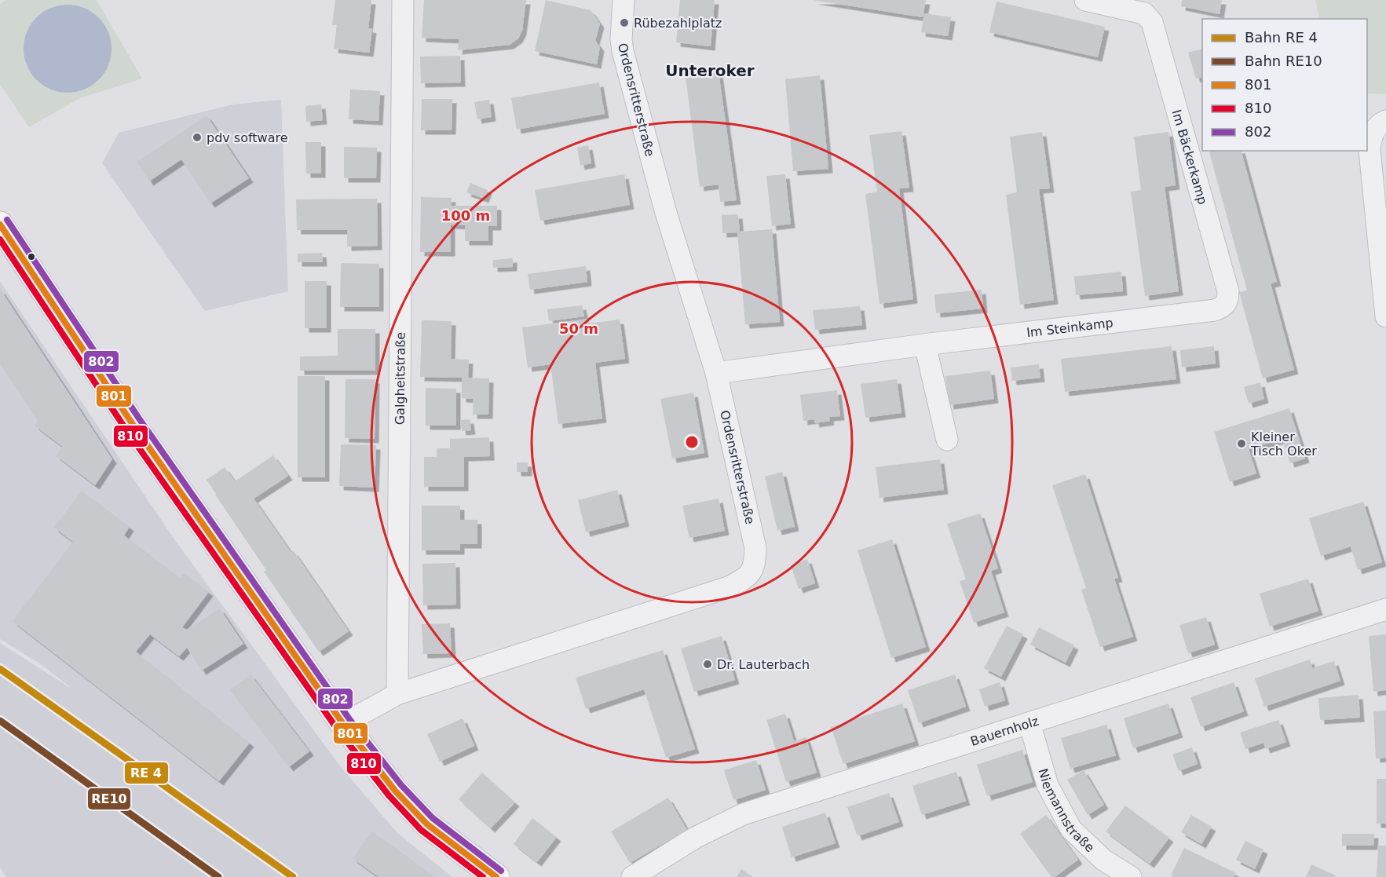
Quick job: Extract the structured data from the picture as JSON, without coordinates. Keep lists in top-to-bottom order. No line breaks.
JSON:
{"streets":{"street":["Ordensritterstraße","Im Bäckerkamp","Im Steinkamp","Galgheitstraße","Bauernholz","Niemannstraße"]},"crossings":[["Ordensritterstraße","Im Steinkamp"],["Ordensritterstraße","Galgheitstraße"],["Im Bäckerkamp","Im Steinkamp"],["Bauernholz","Niemannstraße"]],"districts":["Unteroker"],"places":["Rübezahlplatz","pdv software","Kleiner Tisch Oker","Dr. Lauterbach"],"lines":["transit line 802","transit line 801","transit line 810","rail line RE10"],"legend":["Bahn RE 4","Bahn RE10","801","810","802"],"rings":["100 m","50 m"]}
